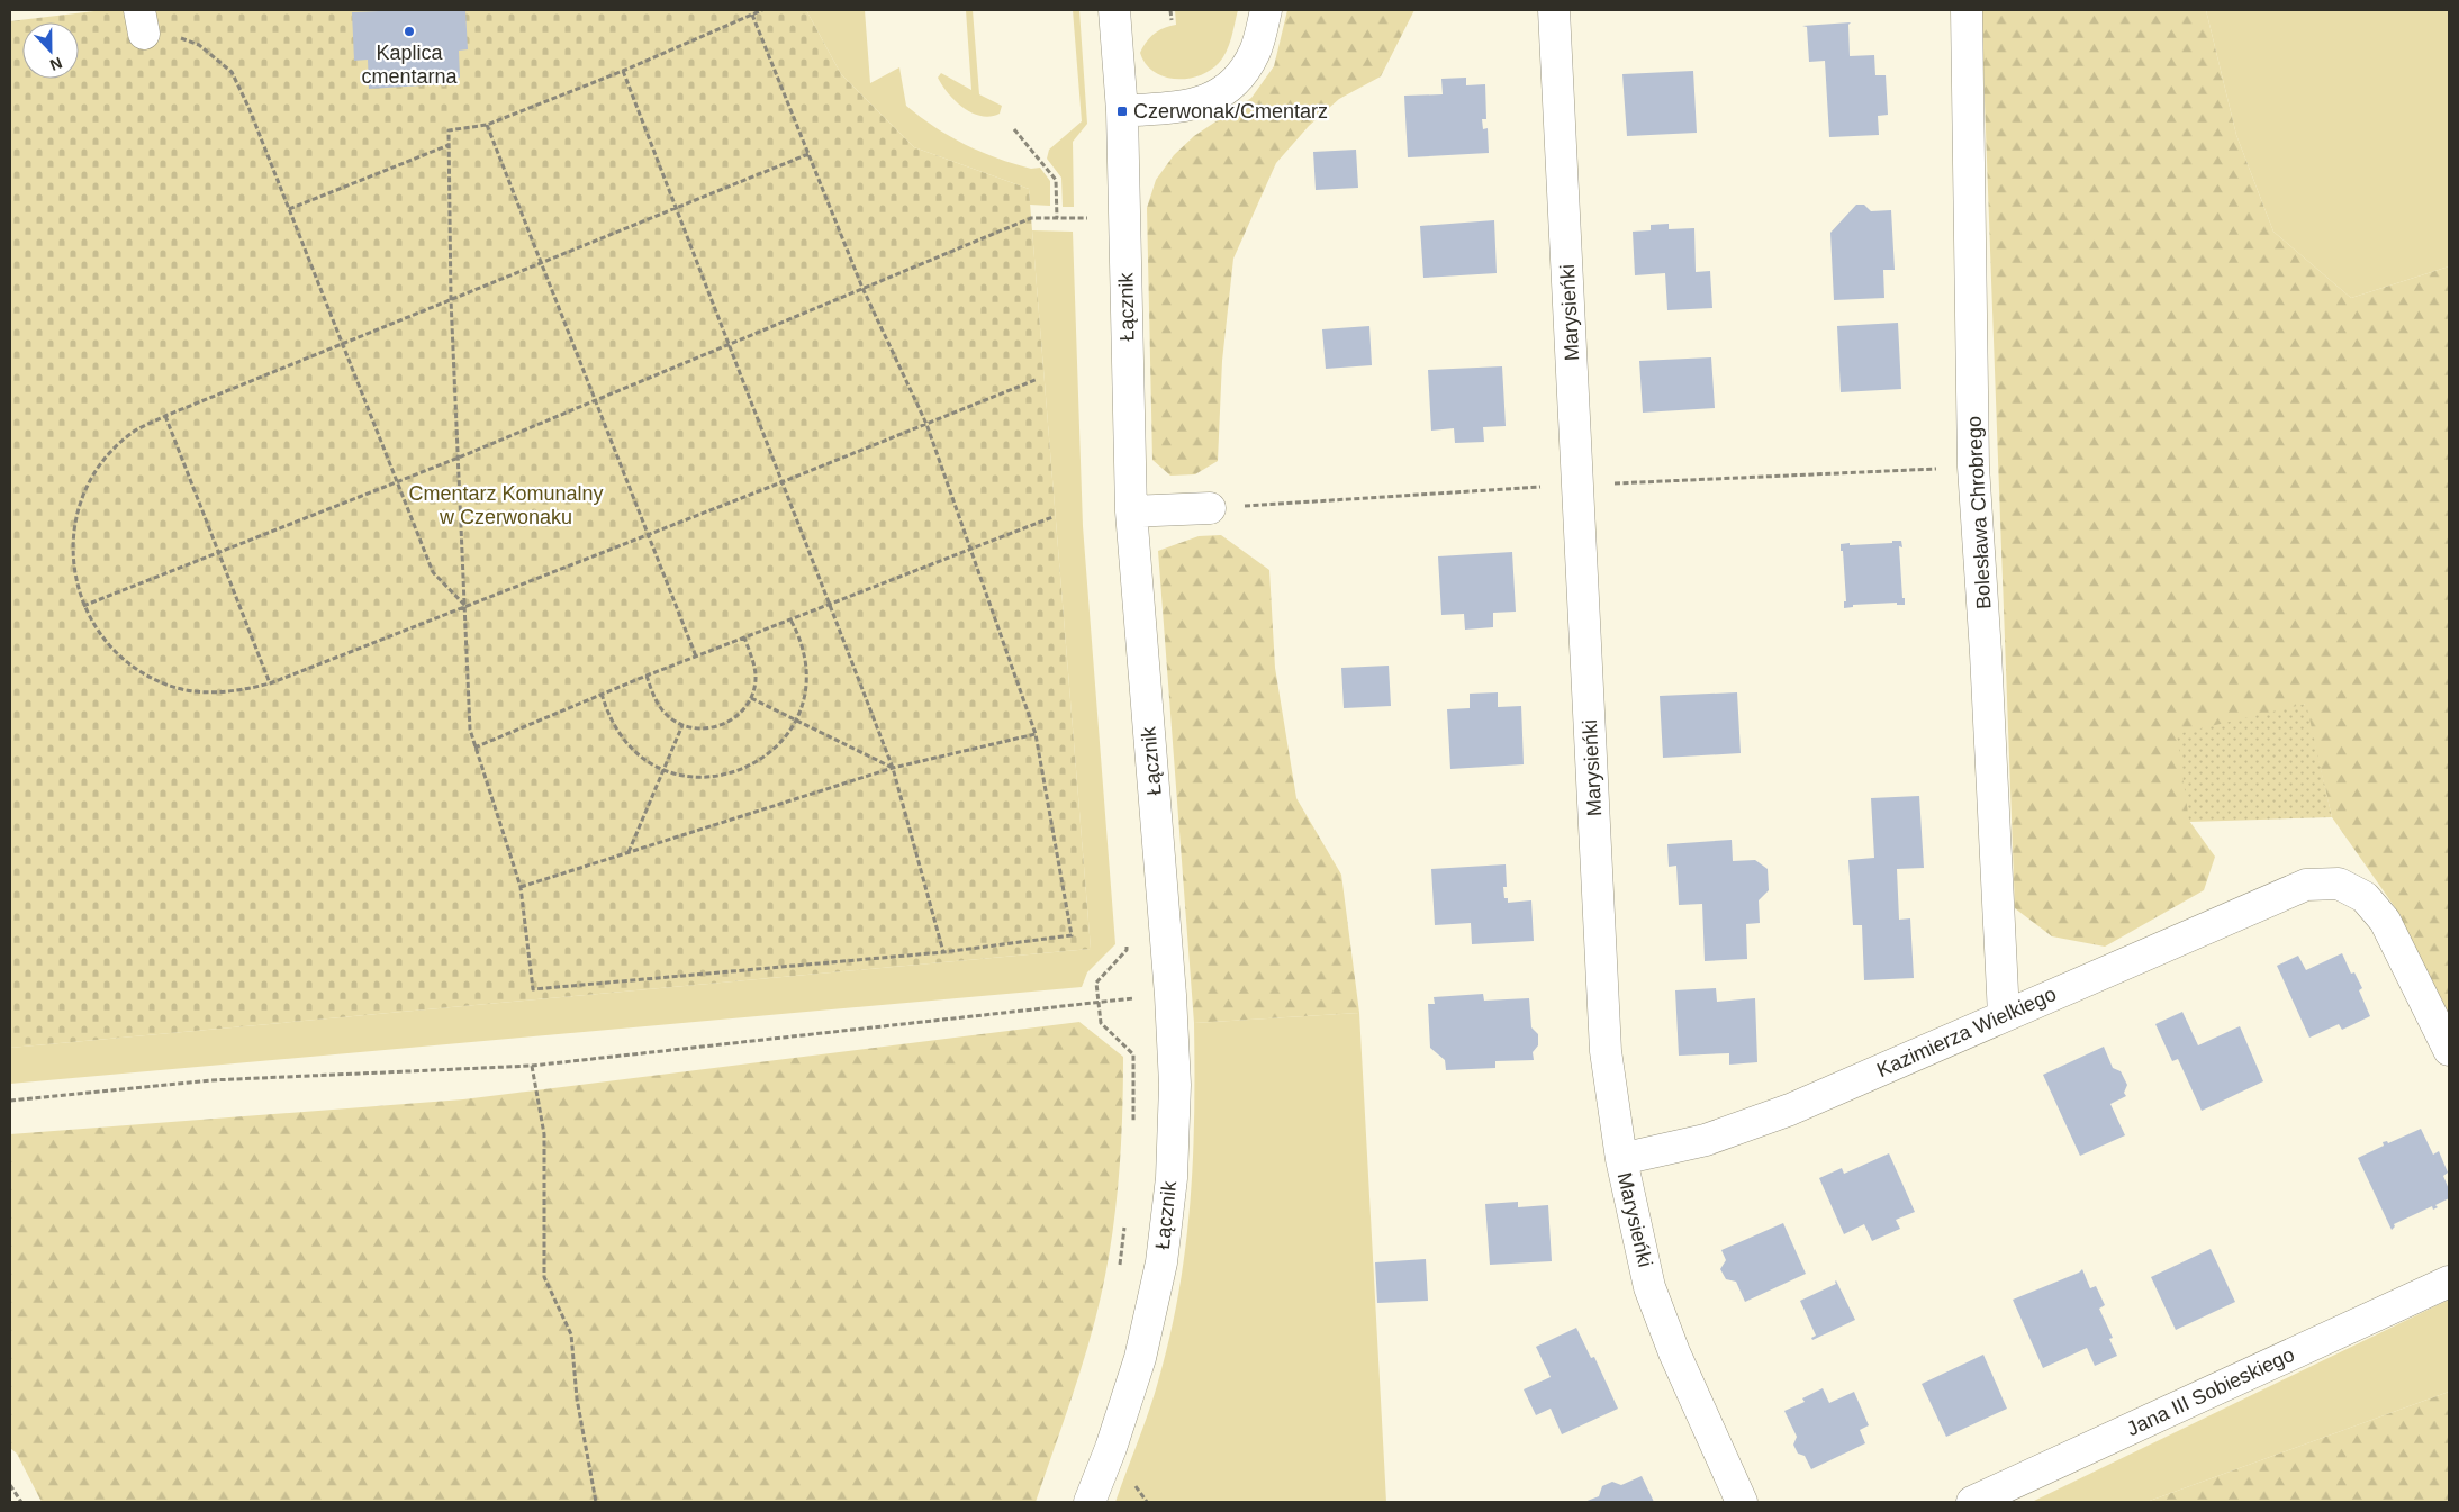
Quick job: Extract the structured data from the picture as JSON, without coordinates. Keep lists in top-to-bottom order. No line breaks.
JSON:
{"streets":{"street":["Łącznik","Marysieńki","Bolesława Chrobrego","Kazimierza Wielkiego","Jana III Sobieskiego"]},"crossings":[["Marysieńki","Kazimierza Wielkiego"],["Bolesława Chrobrego","Kazimierza Wielkiego"]],"parks":["Cmentarz Komunalny w Czerwonaku"],"places":{"other":["Kaplica cmentarna"],"transit":["Czerwonak/Cmentarz"]},"north":"bottom"}
